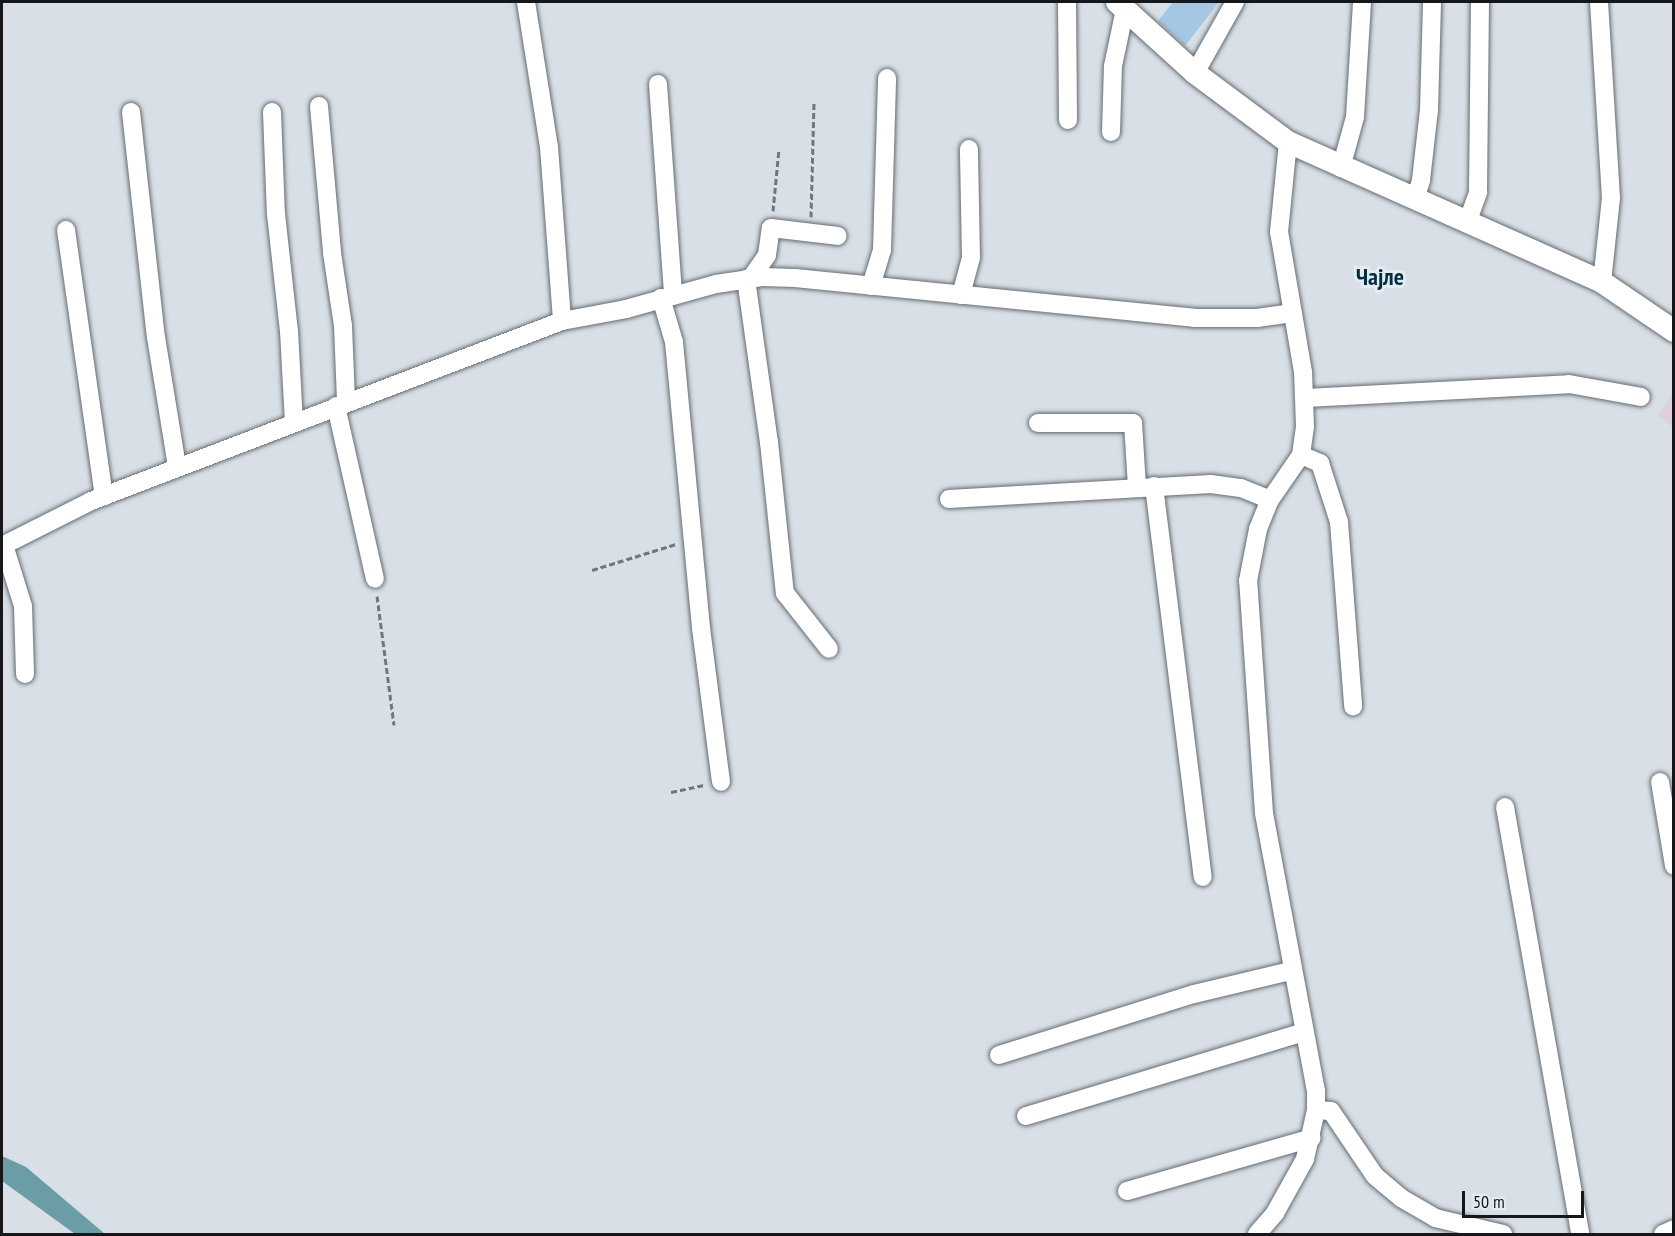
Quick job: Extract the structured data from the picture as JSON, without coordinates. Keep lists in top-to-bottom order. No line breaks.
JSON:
{"districts":["Чајле"],"scale_bar":"50 m"}
